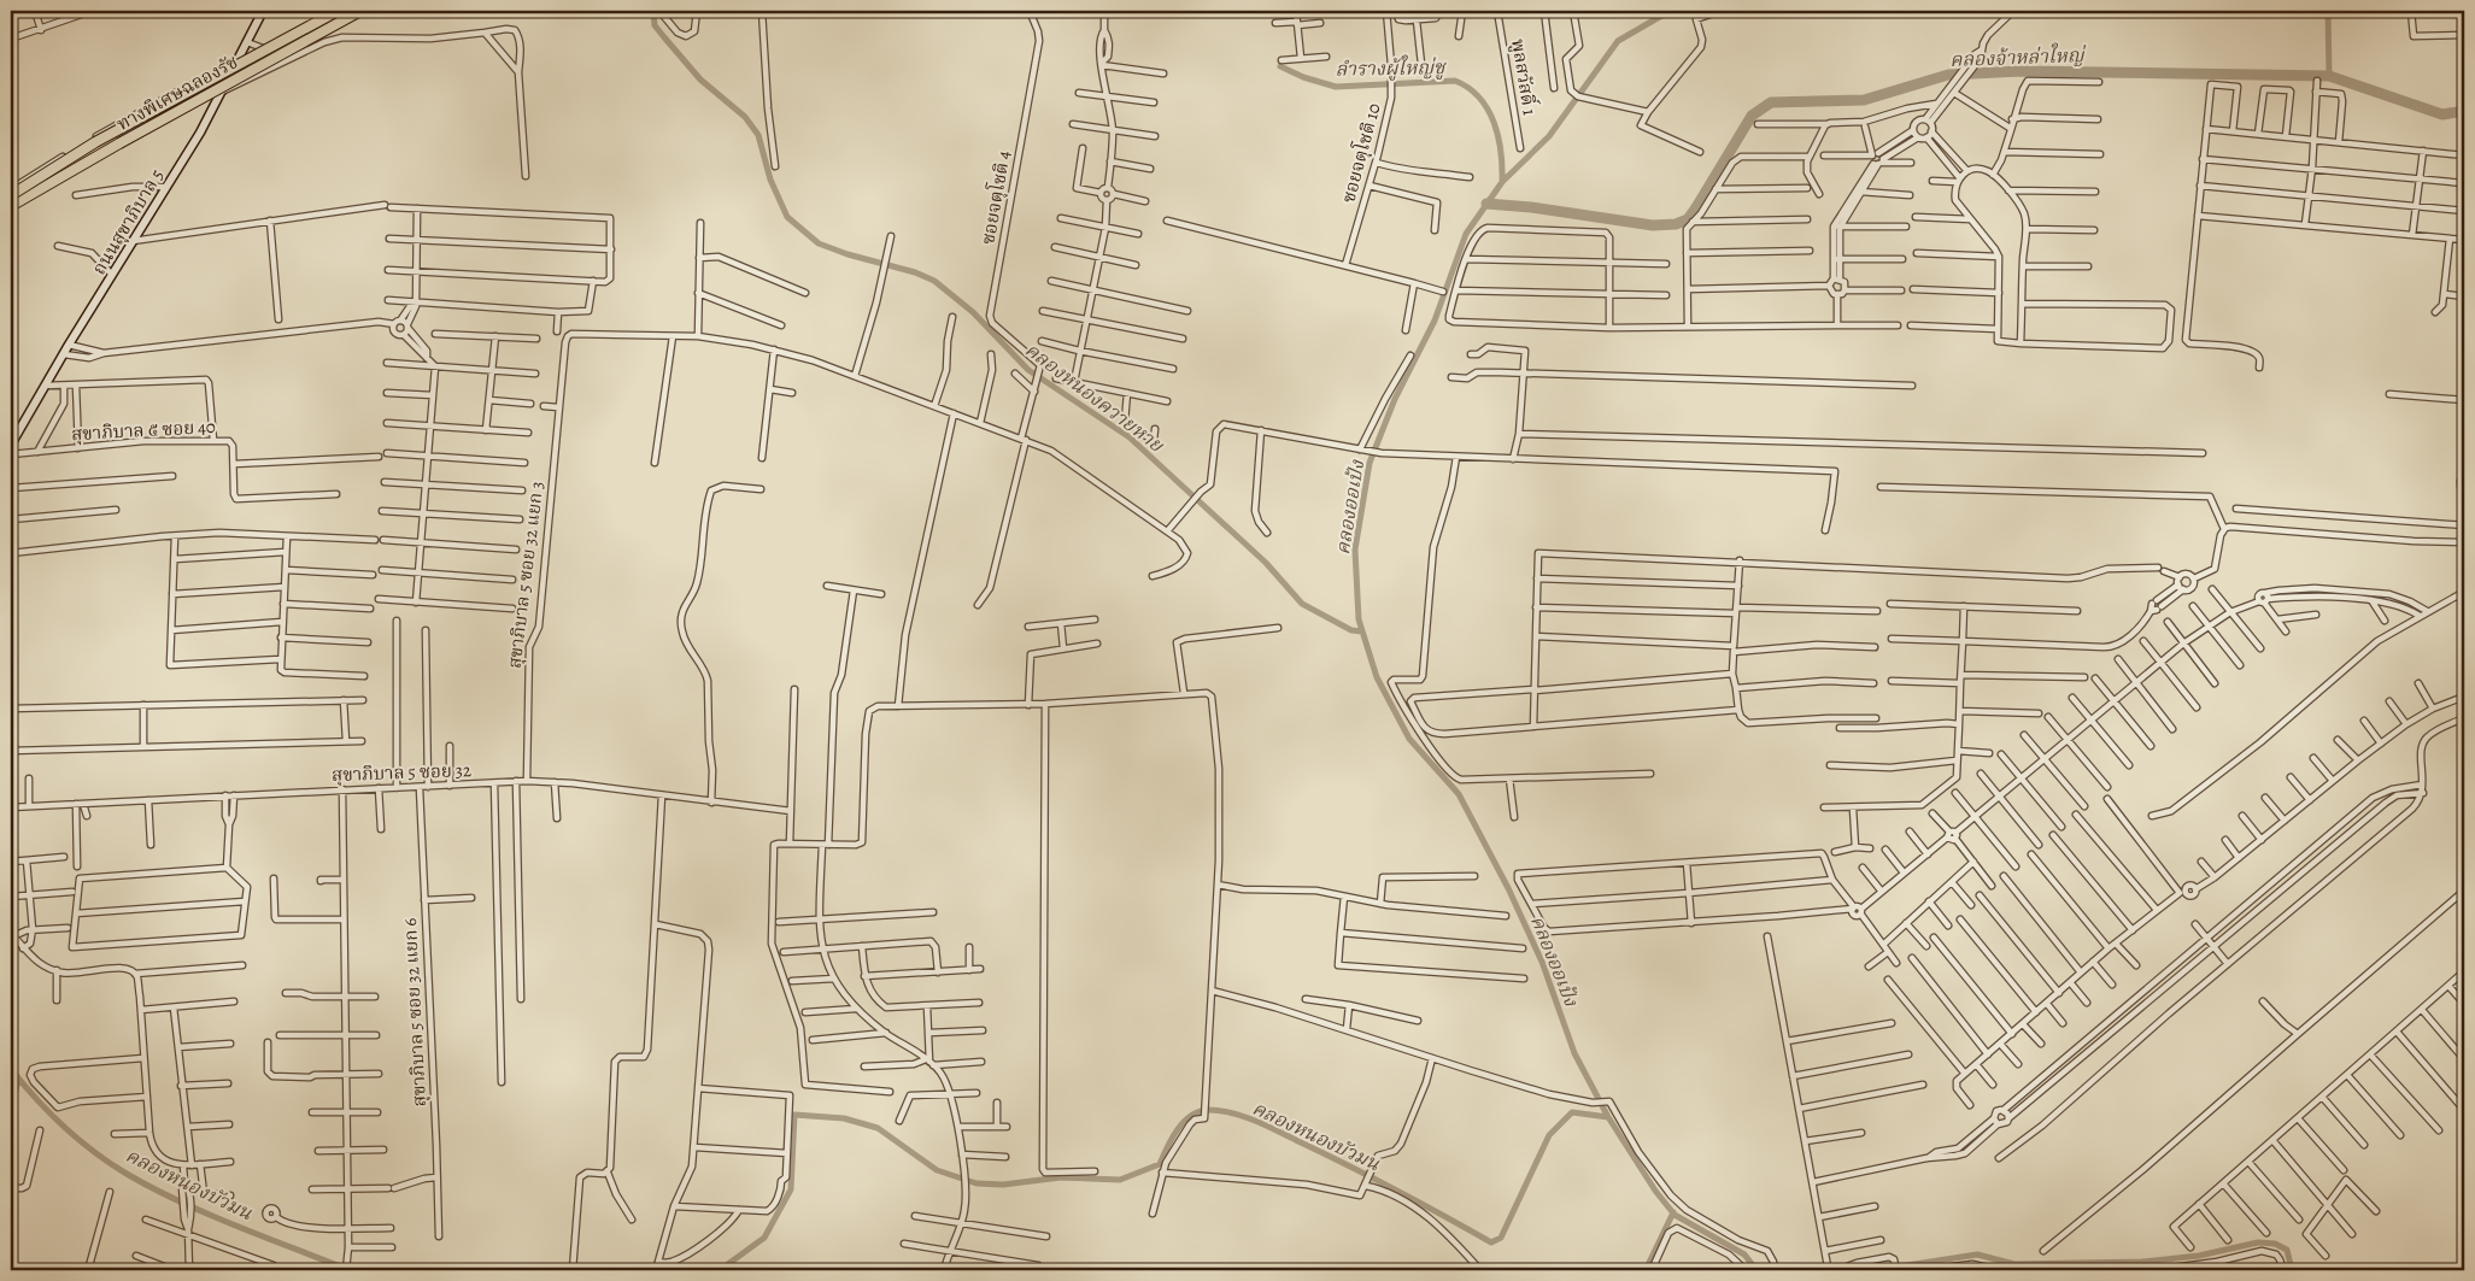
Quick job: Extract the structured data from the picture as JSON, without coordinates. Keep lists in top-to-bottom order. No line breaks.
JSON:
{"streets":{"highway":["ทางพิเศษฉลองรัช"],"main road":["ถนนสุขาภิบาล 5"],"street":["พูลสวัสดิ์ 1","ซอยจตุโชติ 10","ซอยจตุโชติ 4","สุขาภิบาล ๕ ซอย 40","สุขาภิบาล 5 ซอย 32 แยก 3","สุขาภิบาล 5 ซอย 32","สุขาภิบาล 5 ซอย 32 แยก 6"]},"crossings":[["สุขาภิบาล 5 ซอย 32 แยก 3","สุขาภิบาล 5 ซอย 32"],["สุขาภิบาล 5 ซอย 32","สุขาภิบาล 5 ซอย 32 แยก 6"]],"water":["คลองจ้าหล่าใหญ่","ลำรางผู้ใหญ่ชู","คลองหนองควายหาย","คลองออเป้ง","คลองหนองบัวมน"]}
